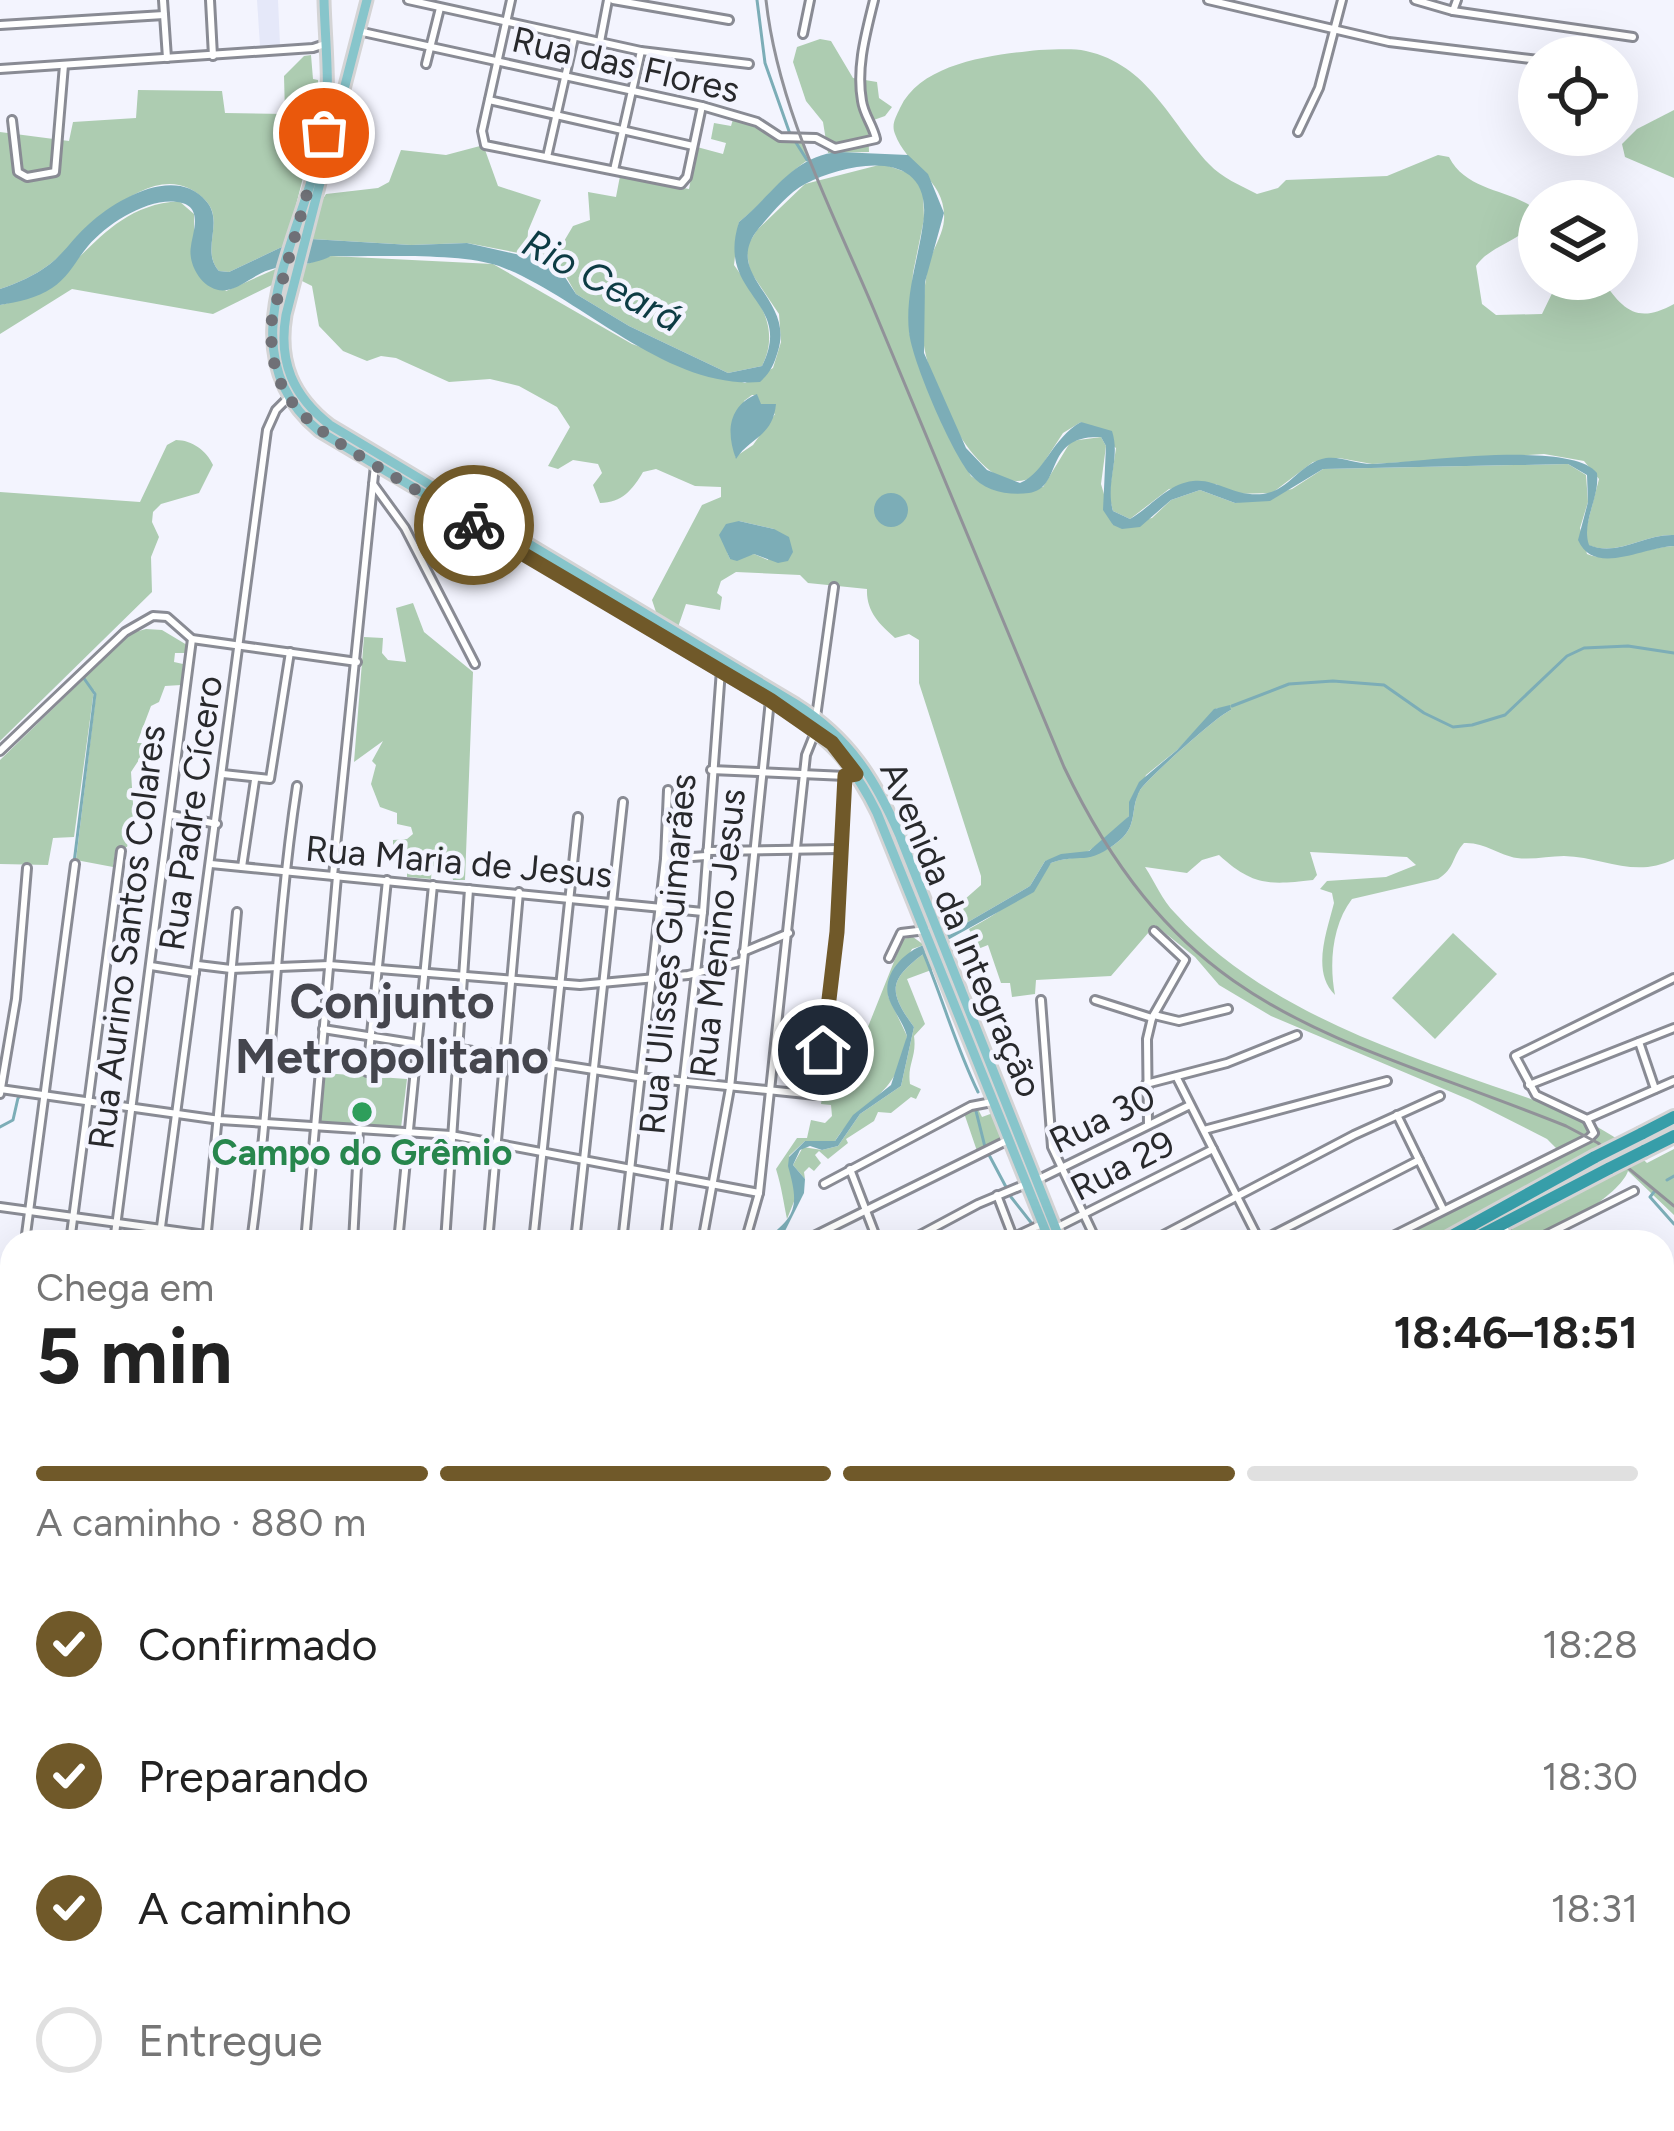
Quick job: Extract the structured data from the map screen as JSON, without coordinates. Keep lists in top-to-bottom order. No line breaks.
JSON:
{"streets":{"main road":["Avenida da Integração"],"street":["Rua das Flores","Rua Padre Cícero","Rua Maria de Jesus","Rua Menino Jesus","Rua Aurino Santos Colares","Rua Ulisses Guimarães","Rua 30","Rua 29"]},"crossings":[["Rua das Flores","Avenida da Integração"],["Rua Padre Cícero","Rua Maria de Jesus"],["Rua Padre Cícero","Avenida da Integração"],["Rua Maria de Jesus","Rua Ulisses Guimarães"],["Avenida da Integração","Rua Menino Jesus"],["Avenida da Integração","Rua Ulisses Guimarães"],["Avenida da Integração","Rua 30"],["Avenida da Integração","Rua 29"]],"districts":["Conjunto Metropolitano"],"water":["Rio Ceará"],"places":["Campo do Grêmio"],"page":{"heading":["5 min","Chega em","18:46–18:51"],"bar":"A caminho · 880 m","list":[["Confirmado","18:28"],["Preparando","18:30"],["A caminho","18:31"],"Entregue"]}}
